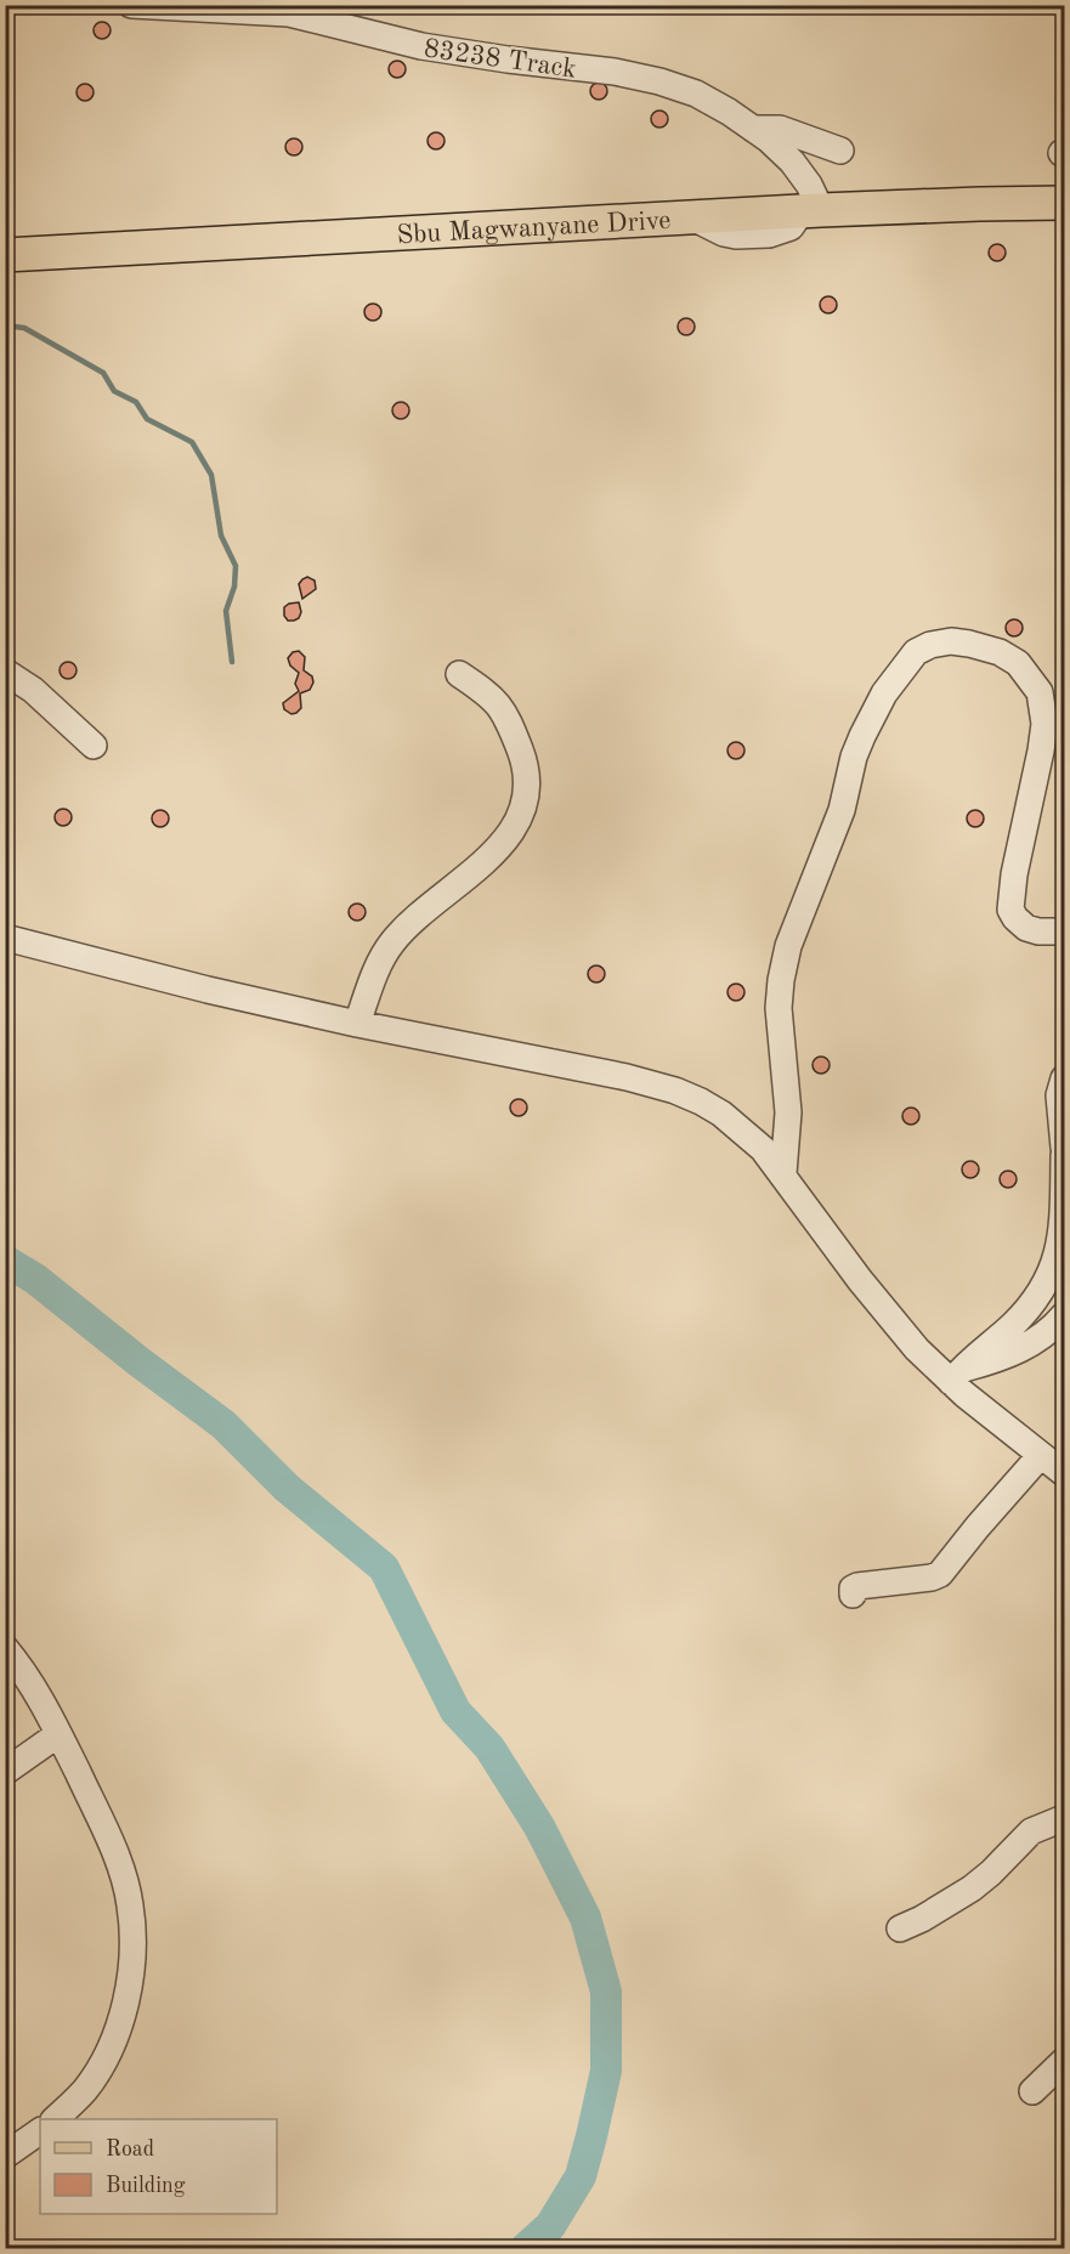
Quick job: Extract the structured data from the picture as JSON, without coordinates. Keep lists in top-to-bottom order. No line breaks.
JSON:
{"streets":{"main road":["Sbu Magwanyane Drive"],"street":["83238 Track"]},"crossings":[["83238 Track","Sbu Magwanyane Drive"]],"legend":["Road","Building"]}
